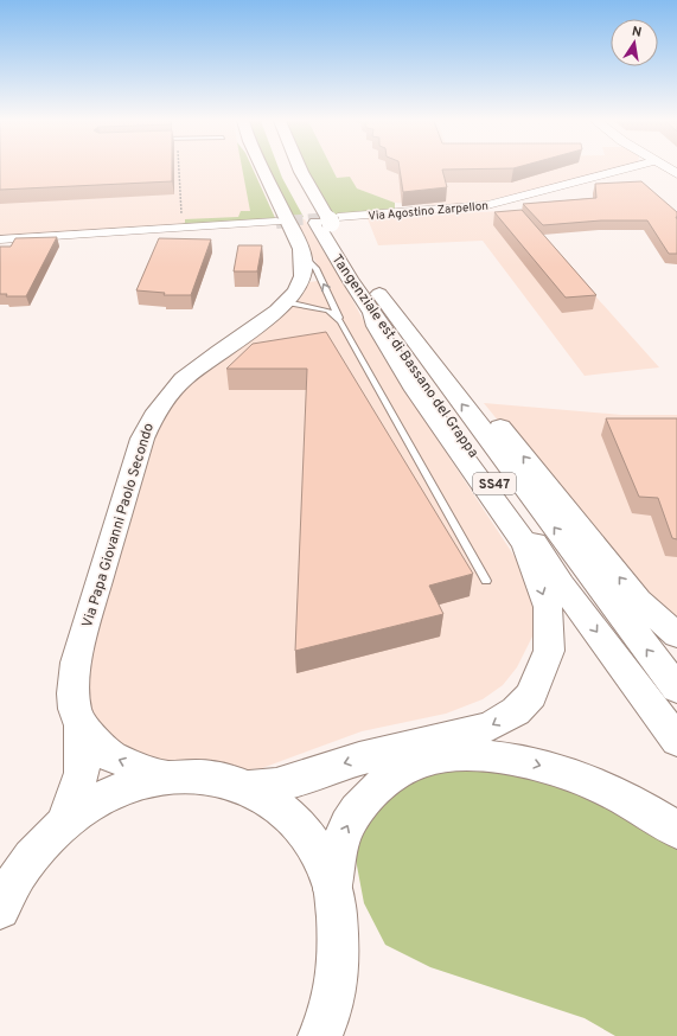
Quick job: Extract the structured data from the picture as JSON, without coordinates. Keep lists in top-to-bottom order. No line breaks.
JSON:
{"streets":{"main road":["Tangenziale est di Bassano del Grappa","SS47","Via Papa Giovanni Paolo Secondo"],"street":["Via Agostino Zarpellon"]},"crossings":[["Via Agostino Zarpellon","Tangenziale est di Bassano del Grappa"]],"north":"top"}
